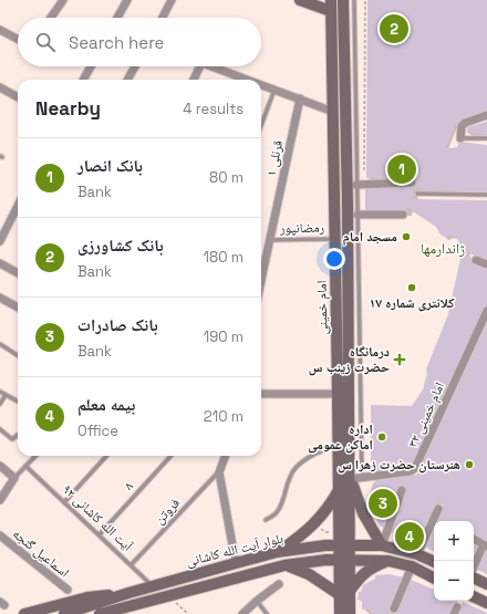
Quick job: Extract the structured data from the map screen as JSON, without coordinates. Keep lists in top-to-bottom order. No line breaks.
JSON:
{"streets":{"main road":["امام خمینی","بلوار آیت الله کاشانی"],"street":["قرنلی ۱","امام خمینی ۳۲","اسماعیل گنجه"],"lane":["رمضانپور","۸","فروتن","آیت الله کاشانی ۹۲"]},"crossings":[["قرنلی ۱","رمضانپور"],["رمضانپور","امام خمینی"],["امام خمینی","امام خمینی ۳۲"],["امام خمینی","بلوار آیت الله کاشانی"],["۸","آیت الله کاشانی ۹۲"],["فروتن","آیت الله کاشانی ۹۲"],["آیت الله کاشانی ۹۲","بلوار آیت الله کاشانی"]],"districts":["ژاندارمها"],"places":{"other":["مسجد امام","کلانتری شماره ۱۷","اداره اماکن عمومی","هنرستان حضرت زهرا س"],"health":["درمانگاه حضرت زینب س"]},"page":{"pins":["2","1","3","4"],"search":"Search here","heading":["Nearby","4 results"],"list":[{"mark":"1","name":"بانک انصار","note":"Bank","value":"80 m"},{"mark":"2","name":"بانک کشاورزی","note":"Bank","value":"180 m"},{"mark":"3","name":"بانک صادرات","note":"Bank","value":"190 m"},{"mark":"4","name":"بیمه معلم","note":"Office","value":"210 m"}],"map_buttons":["+","−"]}}
